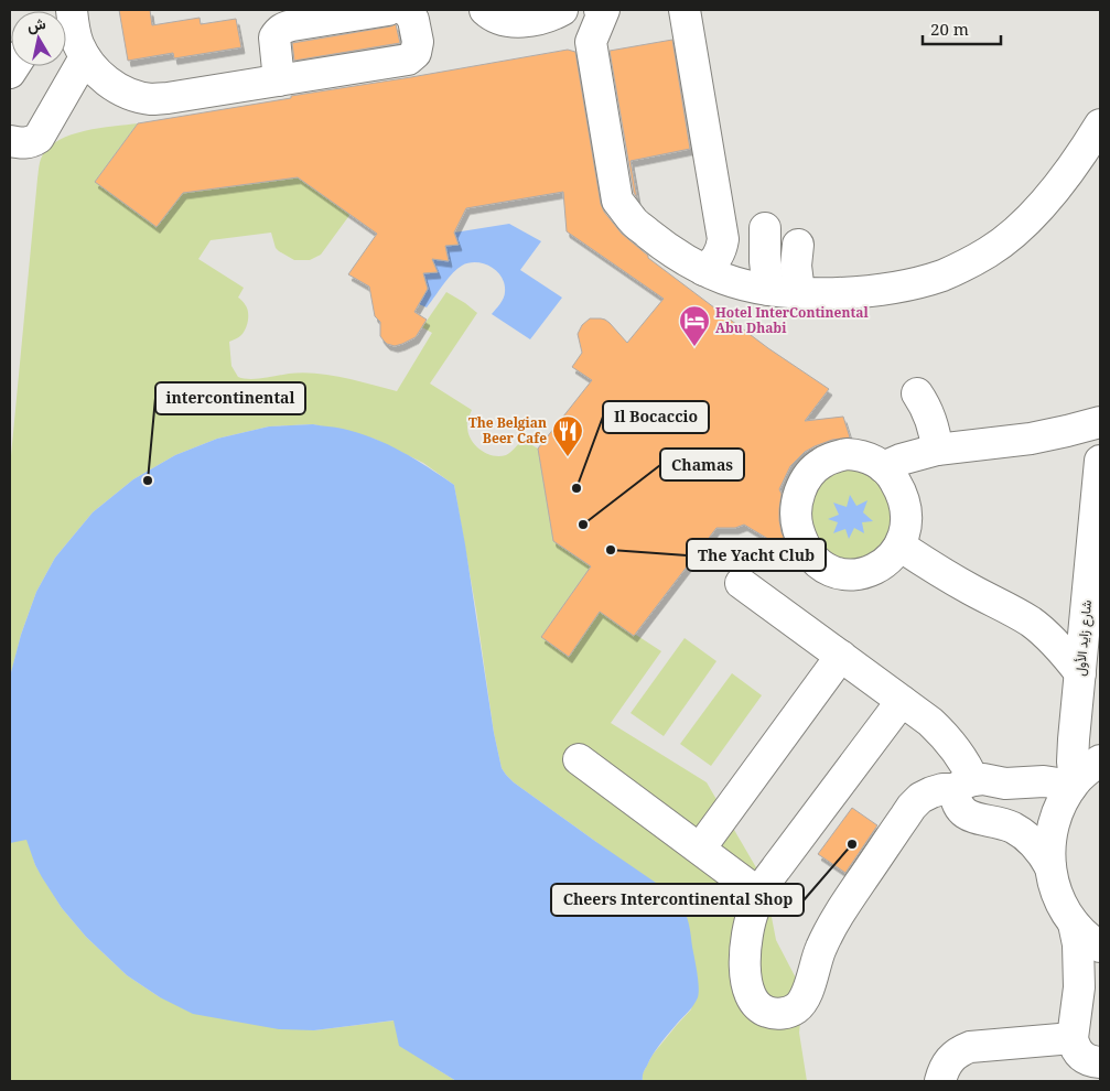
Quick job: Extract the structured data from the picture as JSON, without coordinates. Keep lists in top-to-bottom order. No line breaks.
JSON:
{"streets":{"street":["شارع زايد الأول"]},"places":{"hotel":["Hotel InterContinental Abu Dhabi"],"restaurant":["The Belgian Beer Cafe"],"other":["intercontinental","Il Bocaccio","Chamas","The Yacht Club","Cheers Intercontinental Shop"]},"scale_bar":"20 m","north":"top"}
